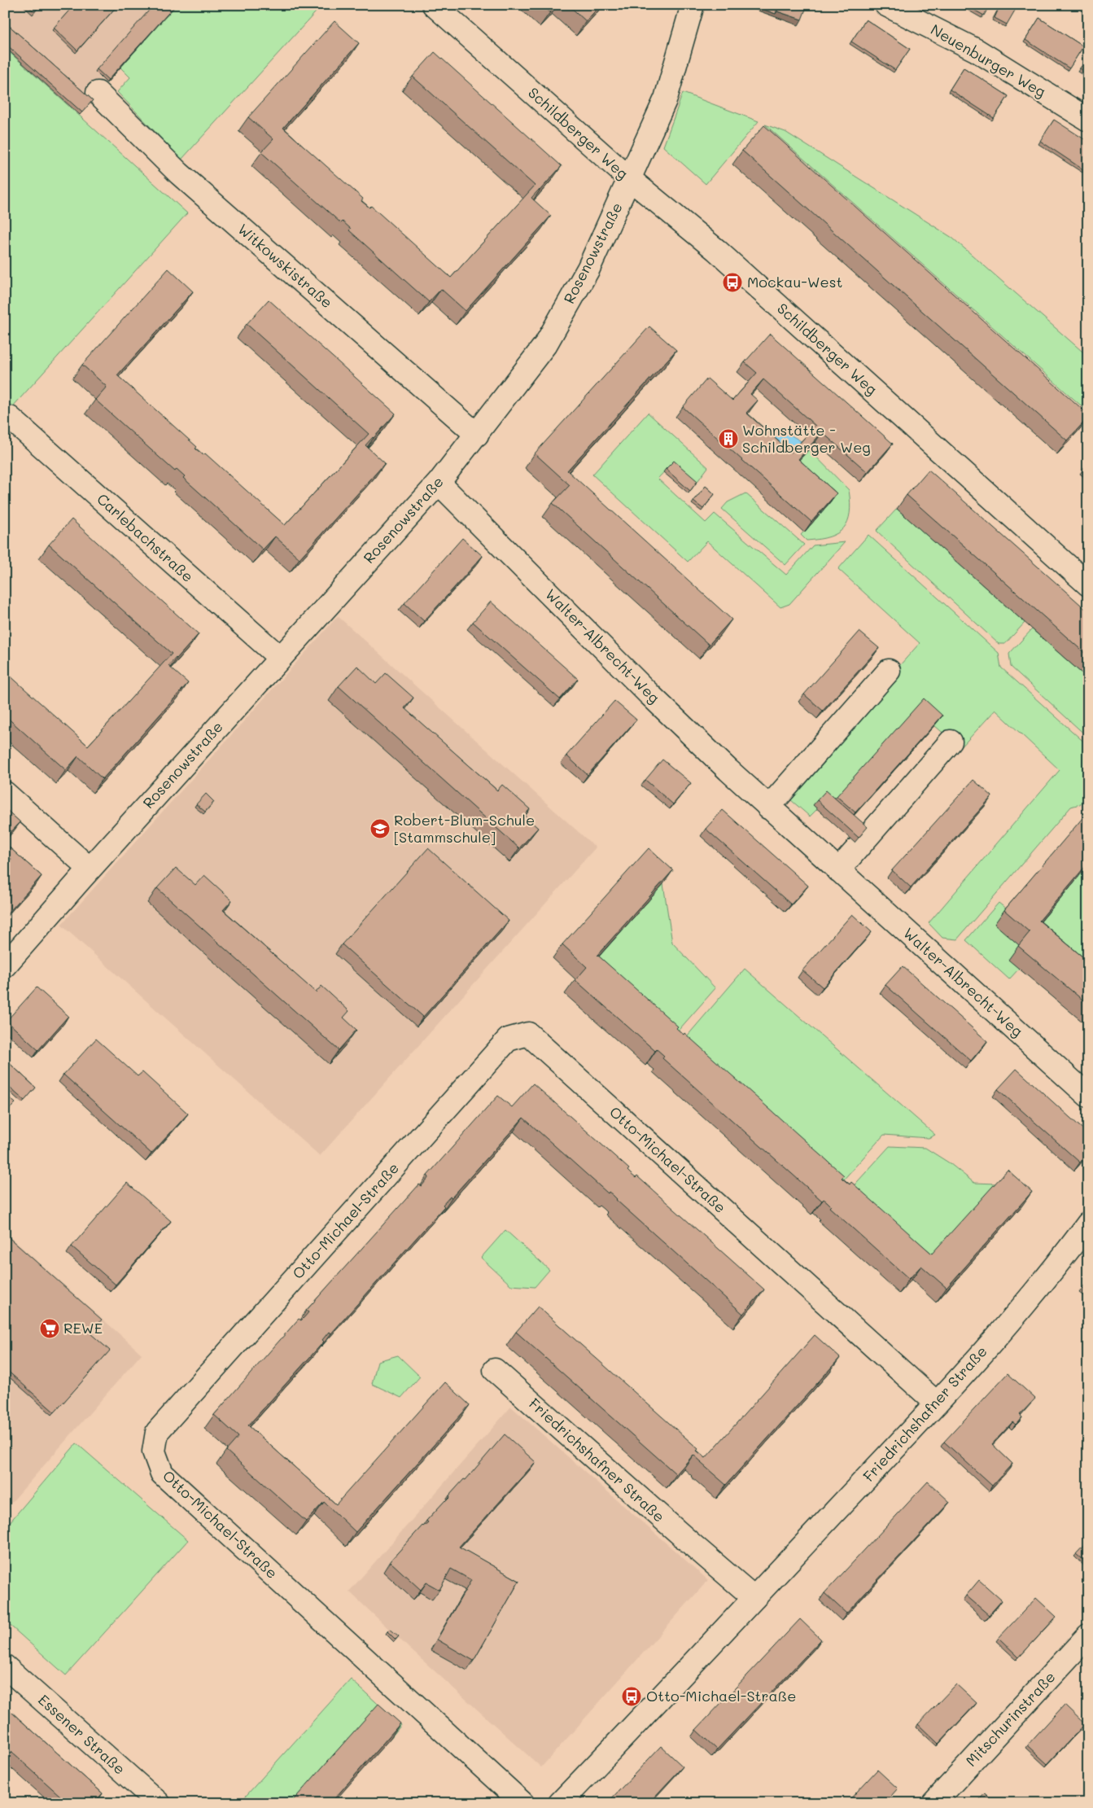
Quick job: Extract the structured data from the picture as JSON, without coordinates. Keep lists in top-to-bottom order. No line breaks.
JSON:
{"streets":{"street":["Neuenburger Weg","Schildberger Weg","Rosenowstraße","Witkowskistraße","Carlebachstraße","Walter-Albrecht-Weg","Otto-Michael-Straße","Friedrichshafner Straße","Mitschurinstraße","Essener Straße"]},"crossings":[["Schildberger Weg","Rosenowstraße"],["Rosenowstraße","Witkowskistraße"],["Rosenowstraße","Carlebachstraße"],["Rosenowstraße","Walter-Albrecht-Weg"],["Otto-Michael-Straße","Friedrichshafner Straße"]],"places":{"bus stop":["Mockau-West","Otto-Michael-Straße"],"building":["Wohnstätte - Schildberger Weg"],"school or university":["Robert-Blum-Schule [Stammschule]"],"supermarket":["REWE"]}}
